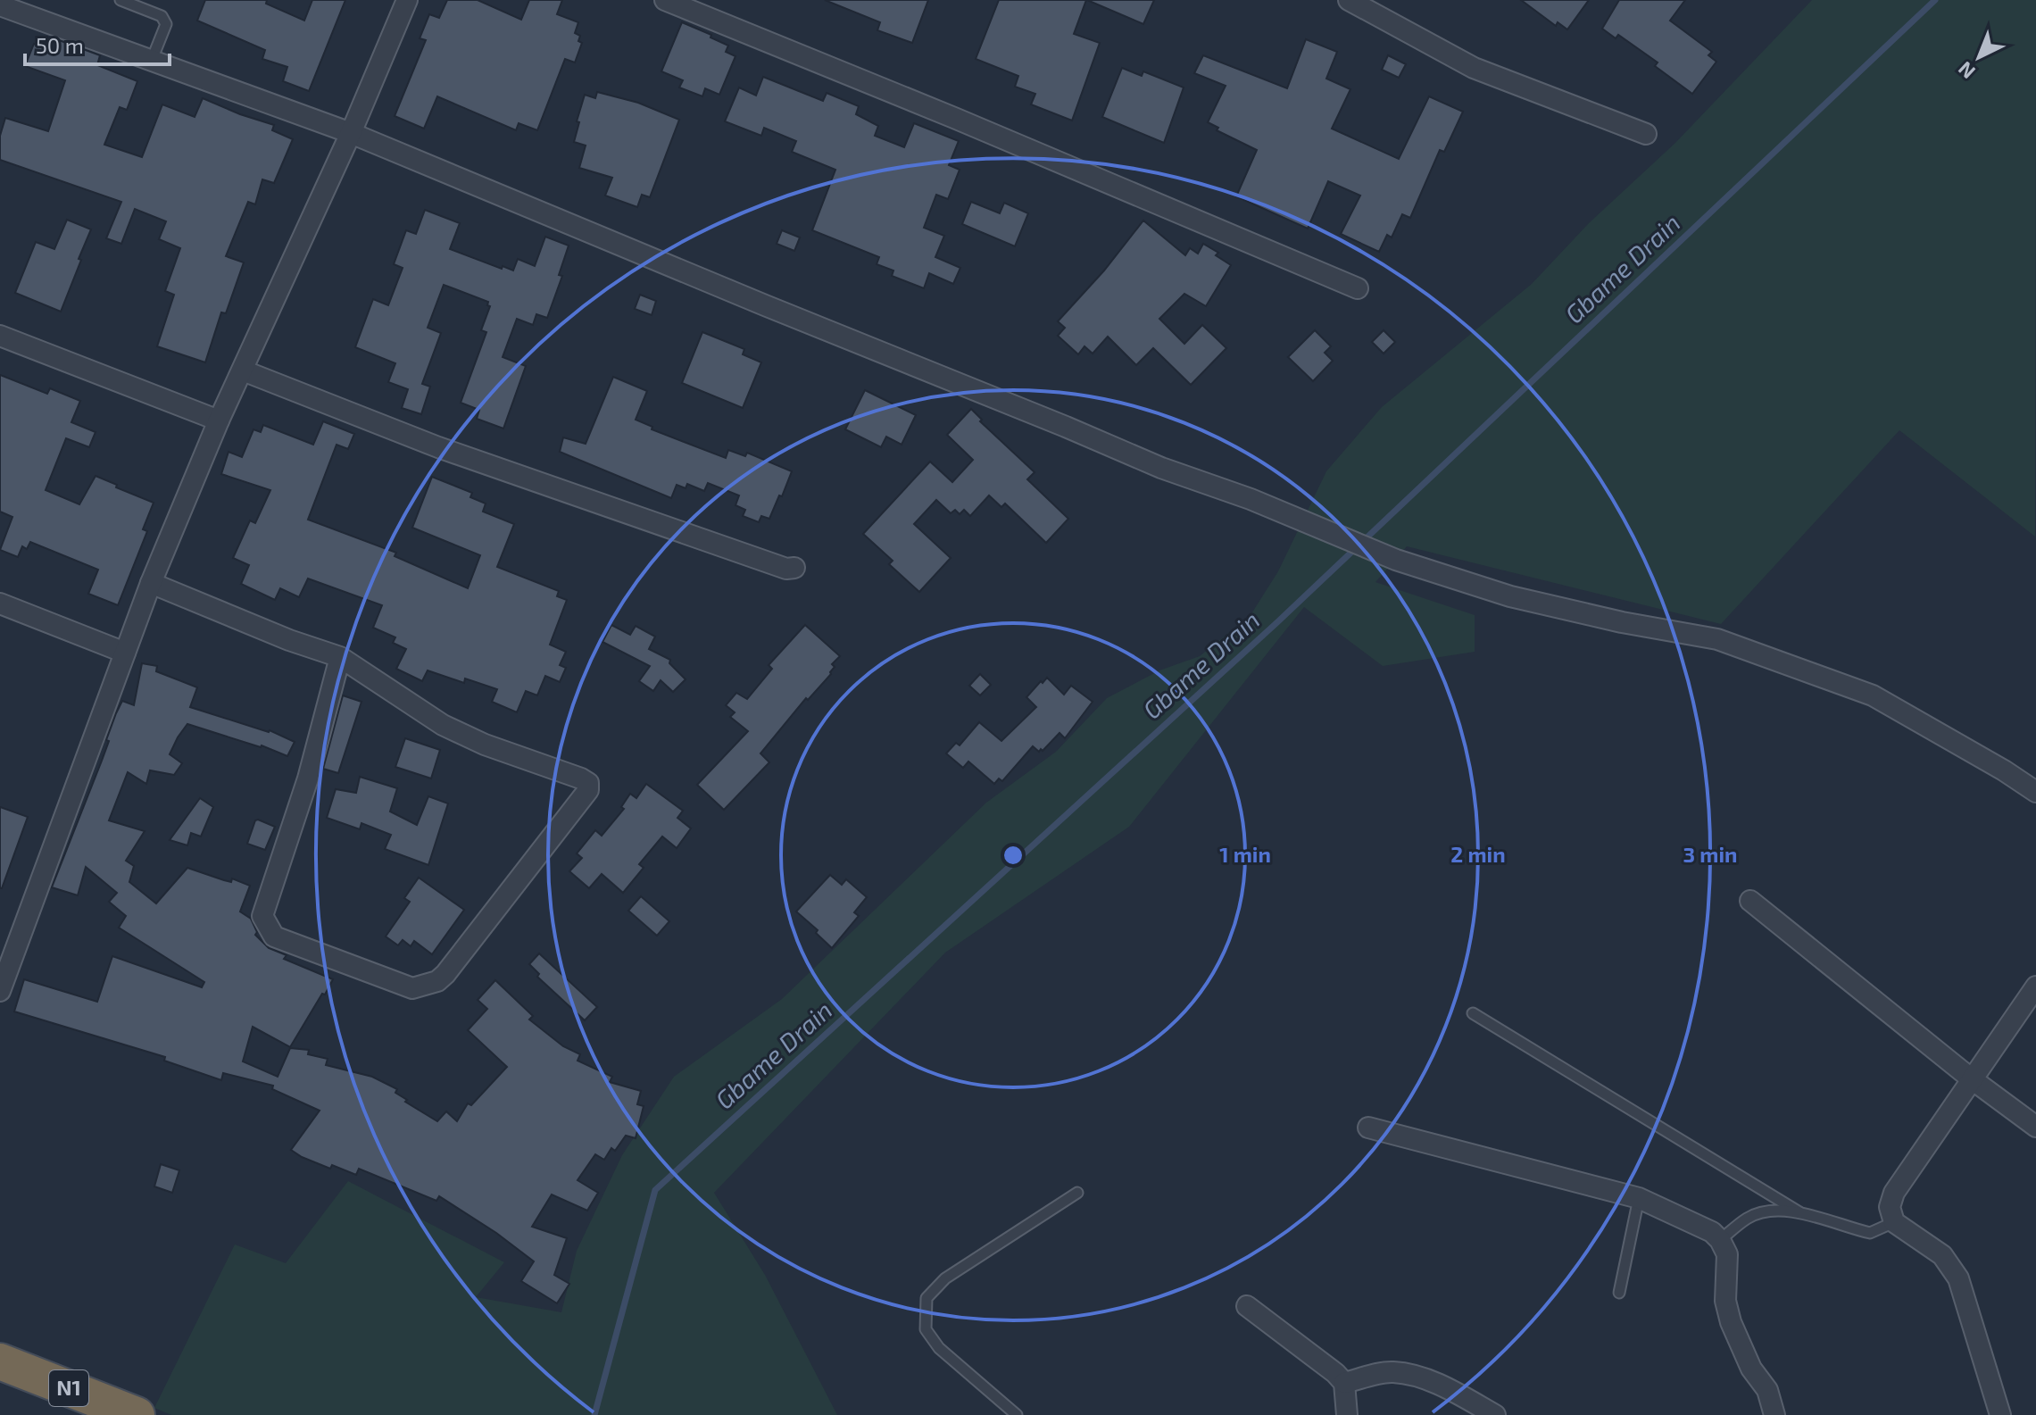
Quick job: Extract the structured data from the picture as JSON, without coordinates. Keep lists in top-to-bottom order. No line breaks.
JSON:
{"streets":{"highway":["N1"]},"water":["Gbame Drain"],"scale_bar":"50 m","north":"bottom left","rings":["1 min","2 min","3 min"]}
